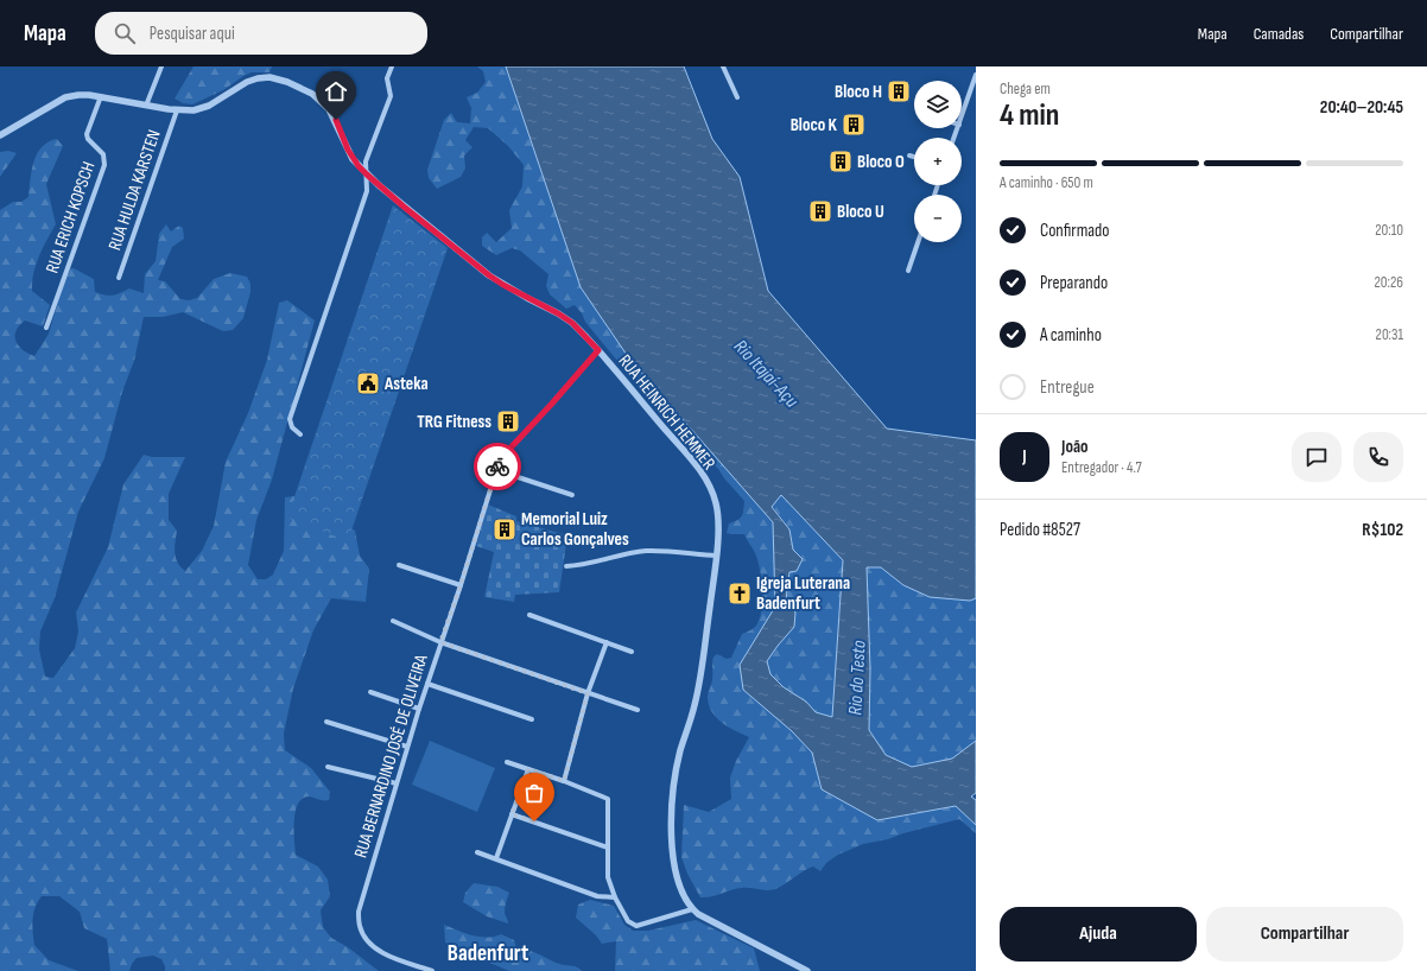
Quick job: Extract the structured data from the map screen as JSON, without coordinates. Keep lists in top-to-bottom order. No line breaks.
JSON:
{"streets":{"street":["RUA HULDA KARSTEN","RUA ERICH KOPSCH","RUA HEINRICH HEMMER","RUA BERNARDINO JOSÉ DE OLIVEIRA"]},"crossings":[["RUA HULDA KARSTEN","RUA HEINRICH HEMMER"],["RUA ERICH KOPSCH","RUA HEINRICH HEMMER"],["RUA HEINRICH HEMMER","RUA BERNARDINO JOSÉ DE OLIVEIRA"]],"districts":["Badenfurt"],"water":["Rio Itajaí-Açu","Rio do Testo"],"places":{"building":["Bloco H","Bloco K","Bloco O","Bloco U","TRG Fitness","Memorial Luiz Carlos Gonçalves"],"public building":["Asteka"],"church":["Igreja Luterana Badenfurt"]},"page":{"header":"Mapa","search":"Pesquisar aqui","nav":["Mapa","Camadas","Compartilhar"],"heading":["4 min","Chega em","20:40–20:45"],"panel":["João","Entregador · 4.7","Pedido #8527","R$102"],"map_buttons":["+","−"],"bar":"A caminho · 650 m","list":[["Confirmado","20:10"],["Preparando","20:26"],["A caminho","20:31"],"Entregue"],"round":"J","buttons":["Ajuda","Compartilhar"]}}
